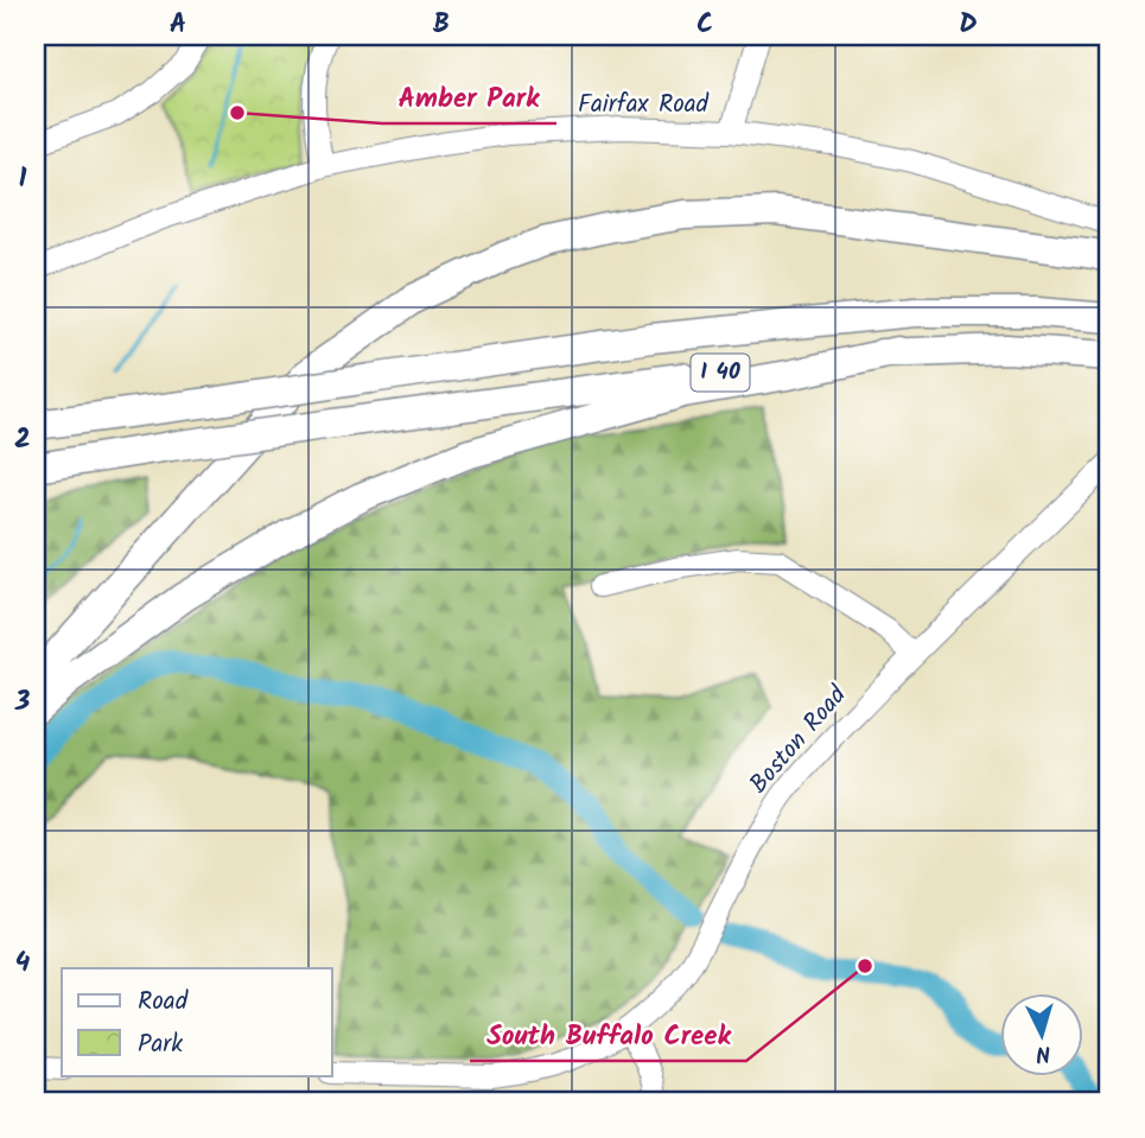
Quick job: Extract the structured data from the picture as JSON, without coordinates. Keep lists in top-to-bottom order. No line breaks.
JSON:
{"streets":{"highway":["I 40"],"street":["Fairfax Road","Boston Road"]},"places":["Amber Park","South Buffalo Creek"],"legend":["Road","Park"],"north":"bottom","grid":{"columns":["A","B","C","D"],"rows":["1","2","3","4"]}}
